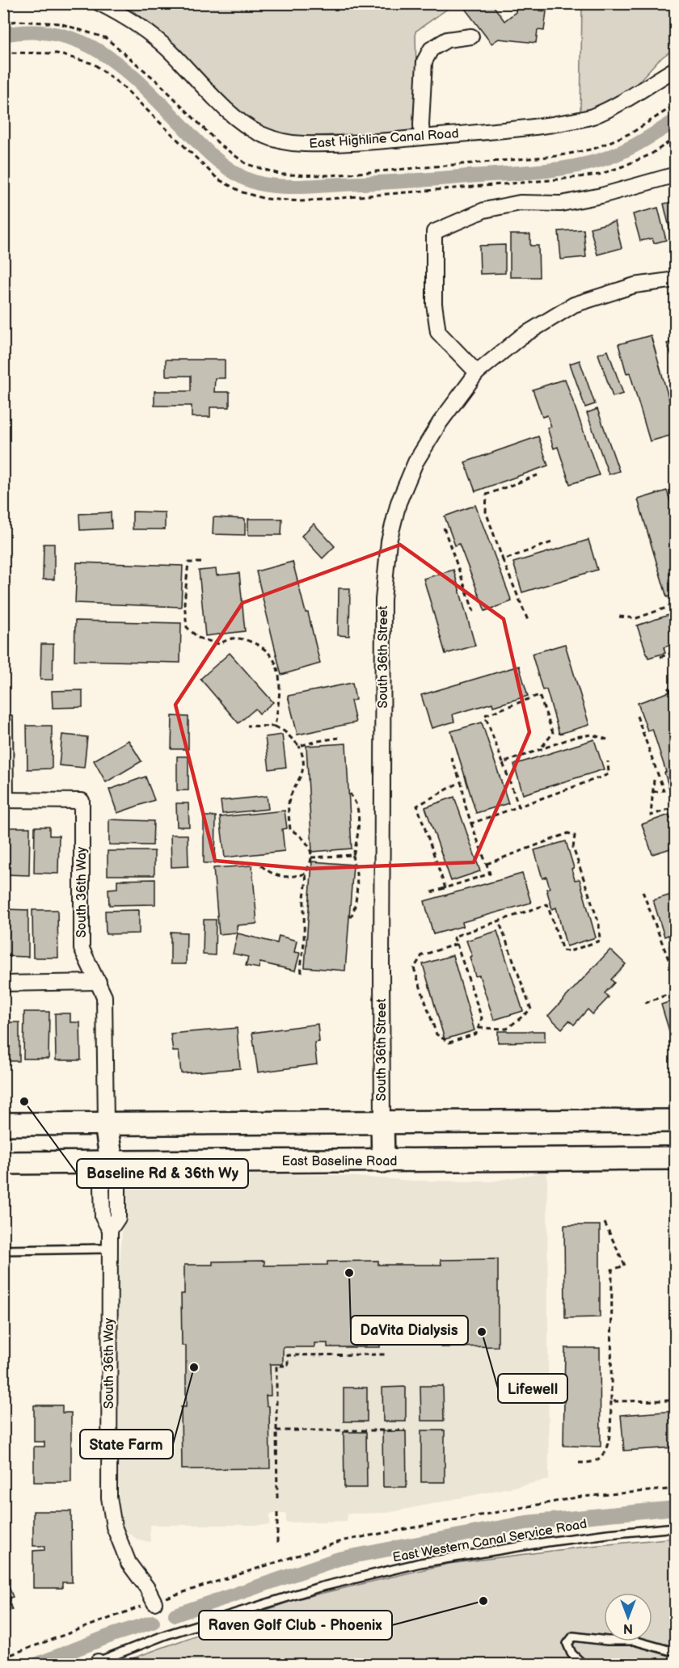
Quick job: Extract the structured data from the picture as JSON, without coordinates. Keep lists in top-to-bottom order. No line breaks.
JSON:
{"streets":{"main road":["East Baseline Road"],"street":["East Highline Canal Road","South 36th Street","South 36th Way"],"lane":["East Western Canal Service Road"]},"crossings":[["South 36th Way","East Baseline Road"]],"places":["Baseline Rd & 36th Wy","DaVita Dialysis","Lifewell","State Farm","Raven Golf Club - Phoenix"],"north":"bottom"}
